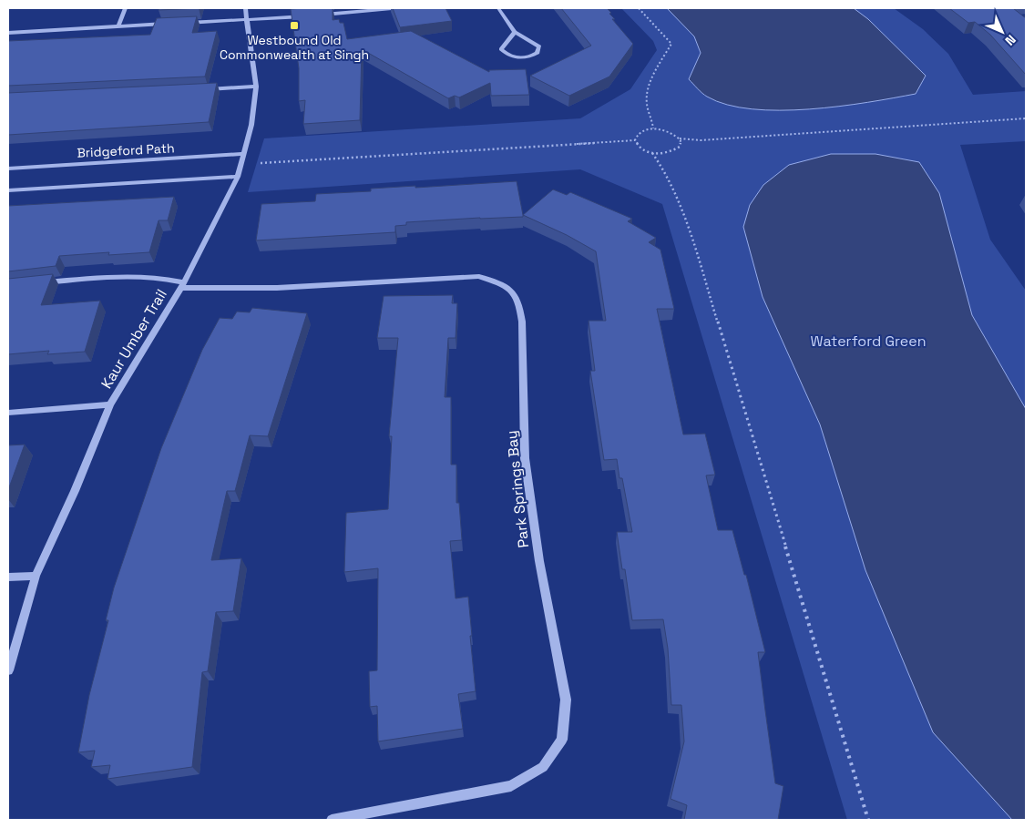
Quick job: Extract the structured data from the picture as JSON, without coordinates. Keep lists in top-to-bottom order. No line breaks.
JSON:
{"streets":{"street":["Bridgeford Path","Kaur Umber Trail","Park Springs Bay"]},"crossings":[["Bridgeford Path","Kaur Umber Trail"],["Kaur Umber Trail","Park Springs Bay"]],"parks":["Waterford Green"],"places":{"transit":["Westbound Old Commonwealth at Singh"]},"north":"bottom right"}
